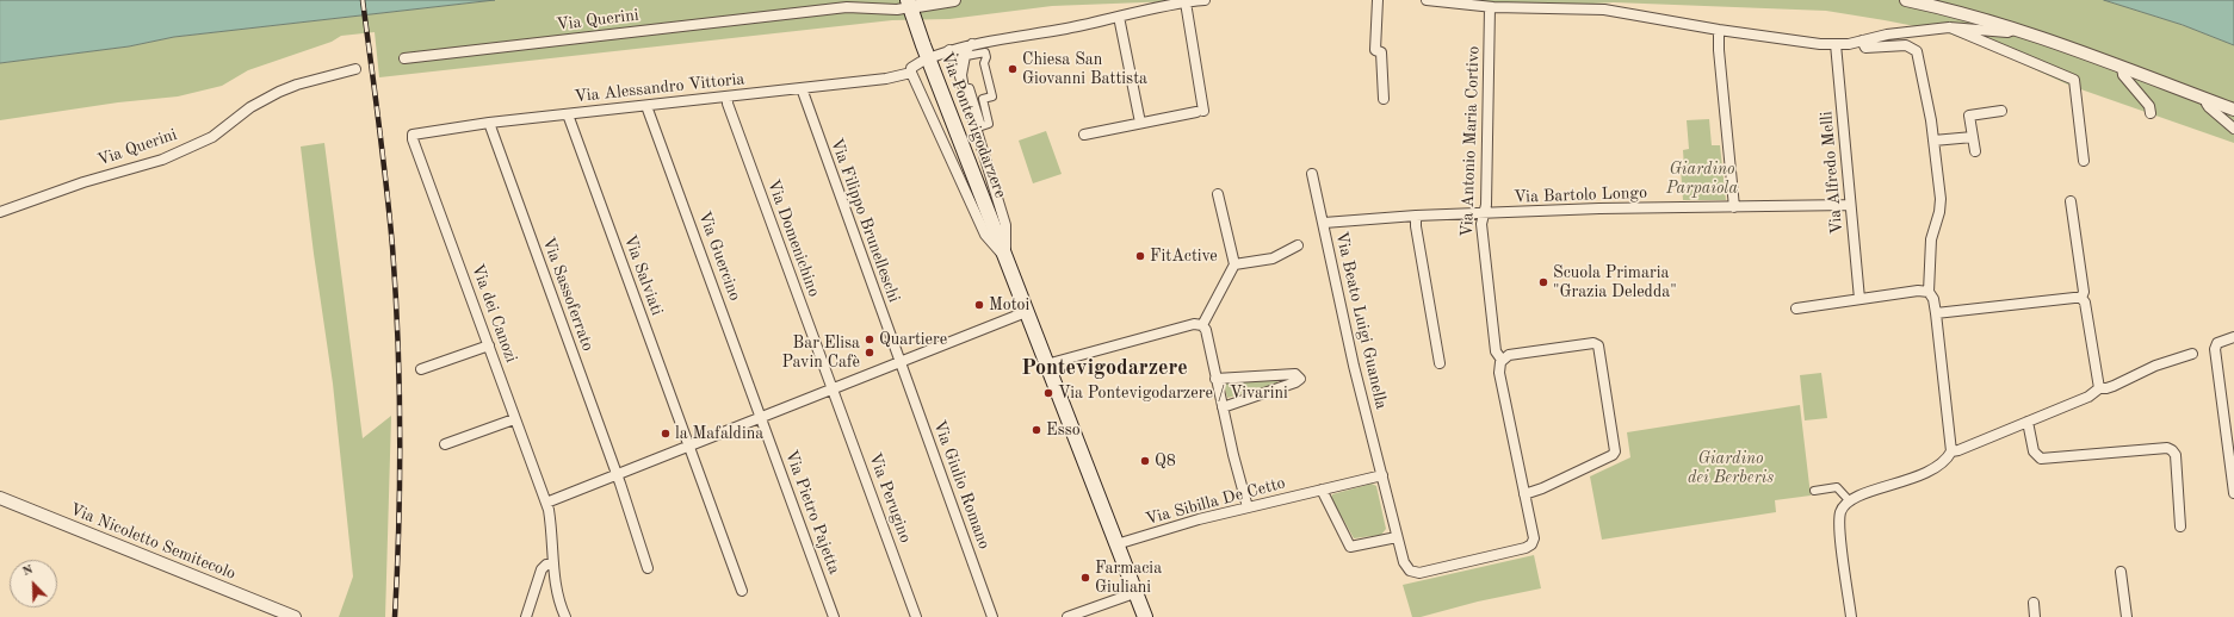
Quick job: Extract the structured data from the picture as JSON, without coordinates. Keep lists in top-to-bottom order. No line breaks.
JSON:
{"streets":{"main road":["Via Pontevigodarzere"],"street":["Via Querini","Via Alessandro Vittoria","Via Antonio Maria Cortivo","Via Alfredo Melli","Via Bartolo Longo","Via Filippo Brunelleschi","Via Domenichino","Via Guercino","Via Salviati","Via Sassoferrato","Via dei Canozi","Via Beato Luigi Guanella","Via Giulio Romano","Via Perugino","Via Sibilla De Cetto","Via Pietro Pajetta","Via Nicoletto Semitecolo"]},"crossings":[["Via Querini","Via Pontevigodarzere"],["Via Alessandro Vittoria","Via Pontevigodarzere"],["Via Alessandro Vittoria","Via Filippo Brunelleschi"],["Via Alessandro Vittoria","Via Domenichino"],["Via Alessandro Vittoria","Via Guercino"],["Via Alessandro Vittoria","Via Salviati"],["Via Alessandro Vittoria","Via Sassoferrato"],["Via Alessandro Vittoria","Via dei Canozi"],["Via Pontevigodarzere","Via Sibilla De Cetto"],["Via Antonio Maria Cortivo","Via Bartolo Longo"],["Via Alfredo Melli","Via Bartolo Longo"],["Via Bartolo Longo","Via Beato Luigi Guanella"],["Via Filippo Brunelleschi","Via Giulio Romano"],["Via Domenichino","Via Perugino"],["Via Guercino","Via Pietro Pajetta"],["Via Beato Luigi Guanella","Via Sibilla De Cetto"]],"districts":["Pontevigodarzere"],"parks":["Giardino Parpaiola","Giardino dei Berberis"],"places":["Chiesa San Giovanni Battista","FitActive","Scuola Primaria \"Grazia Deledda\"","Motoi","Quartiere","Bar Elisa Pavin Cafè","Via Pontevigodarzere / Vivarini","Esso","la Mafaldina","Q8","Farmacia Giuliani"],"north":"top left"}
